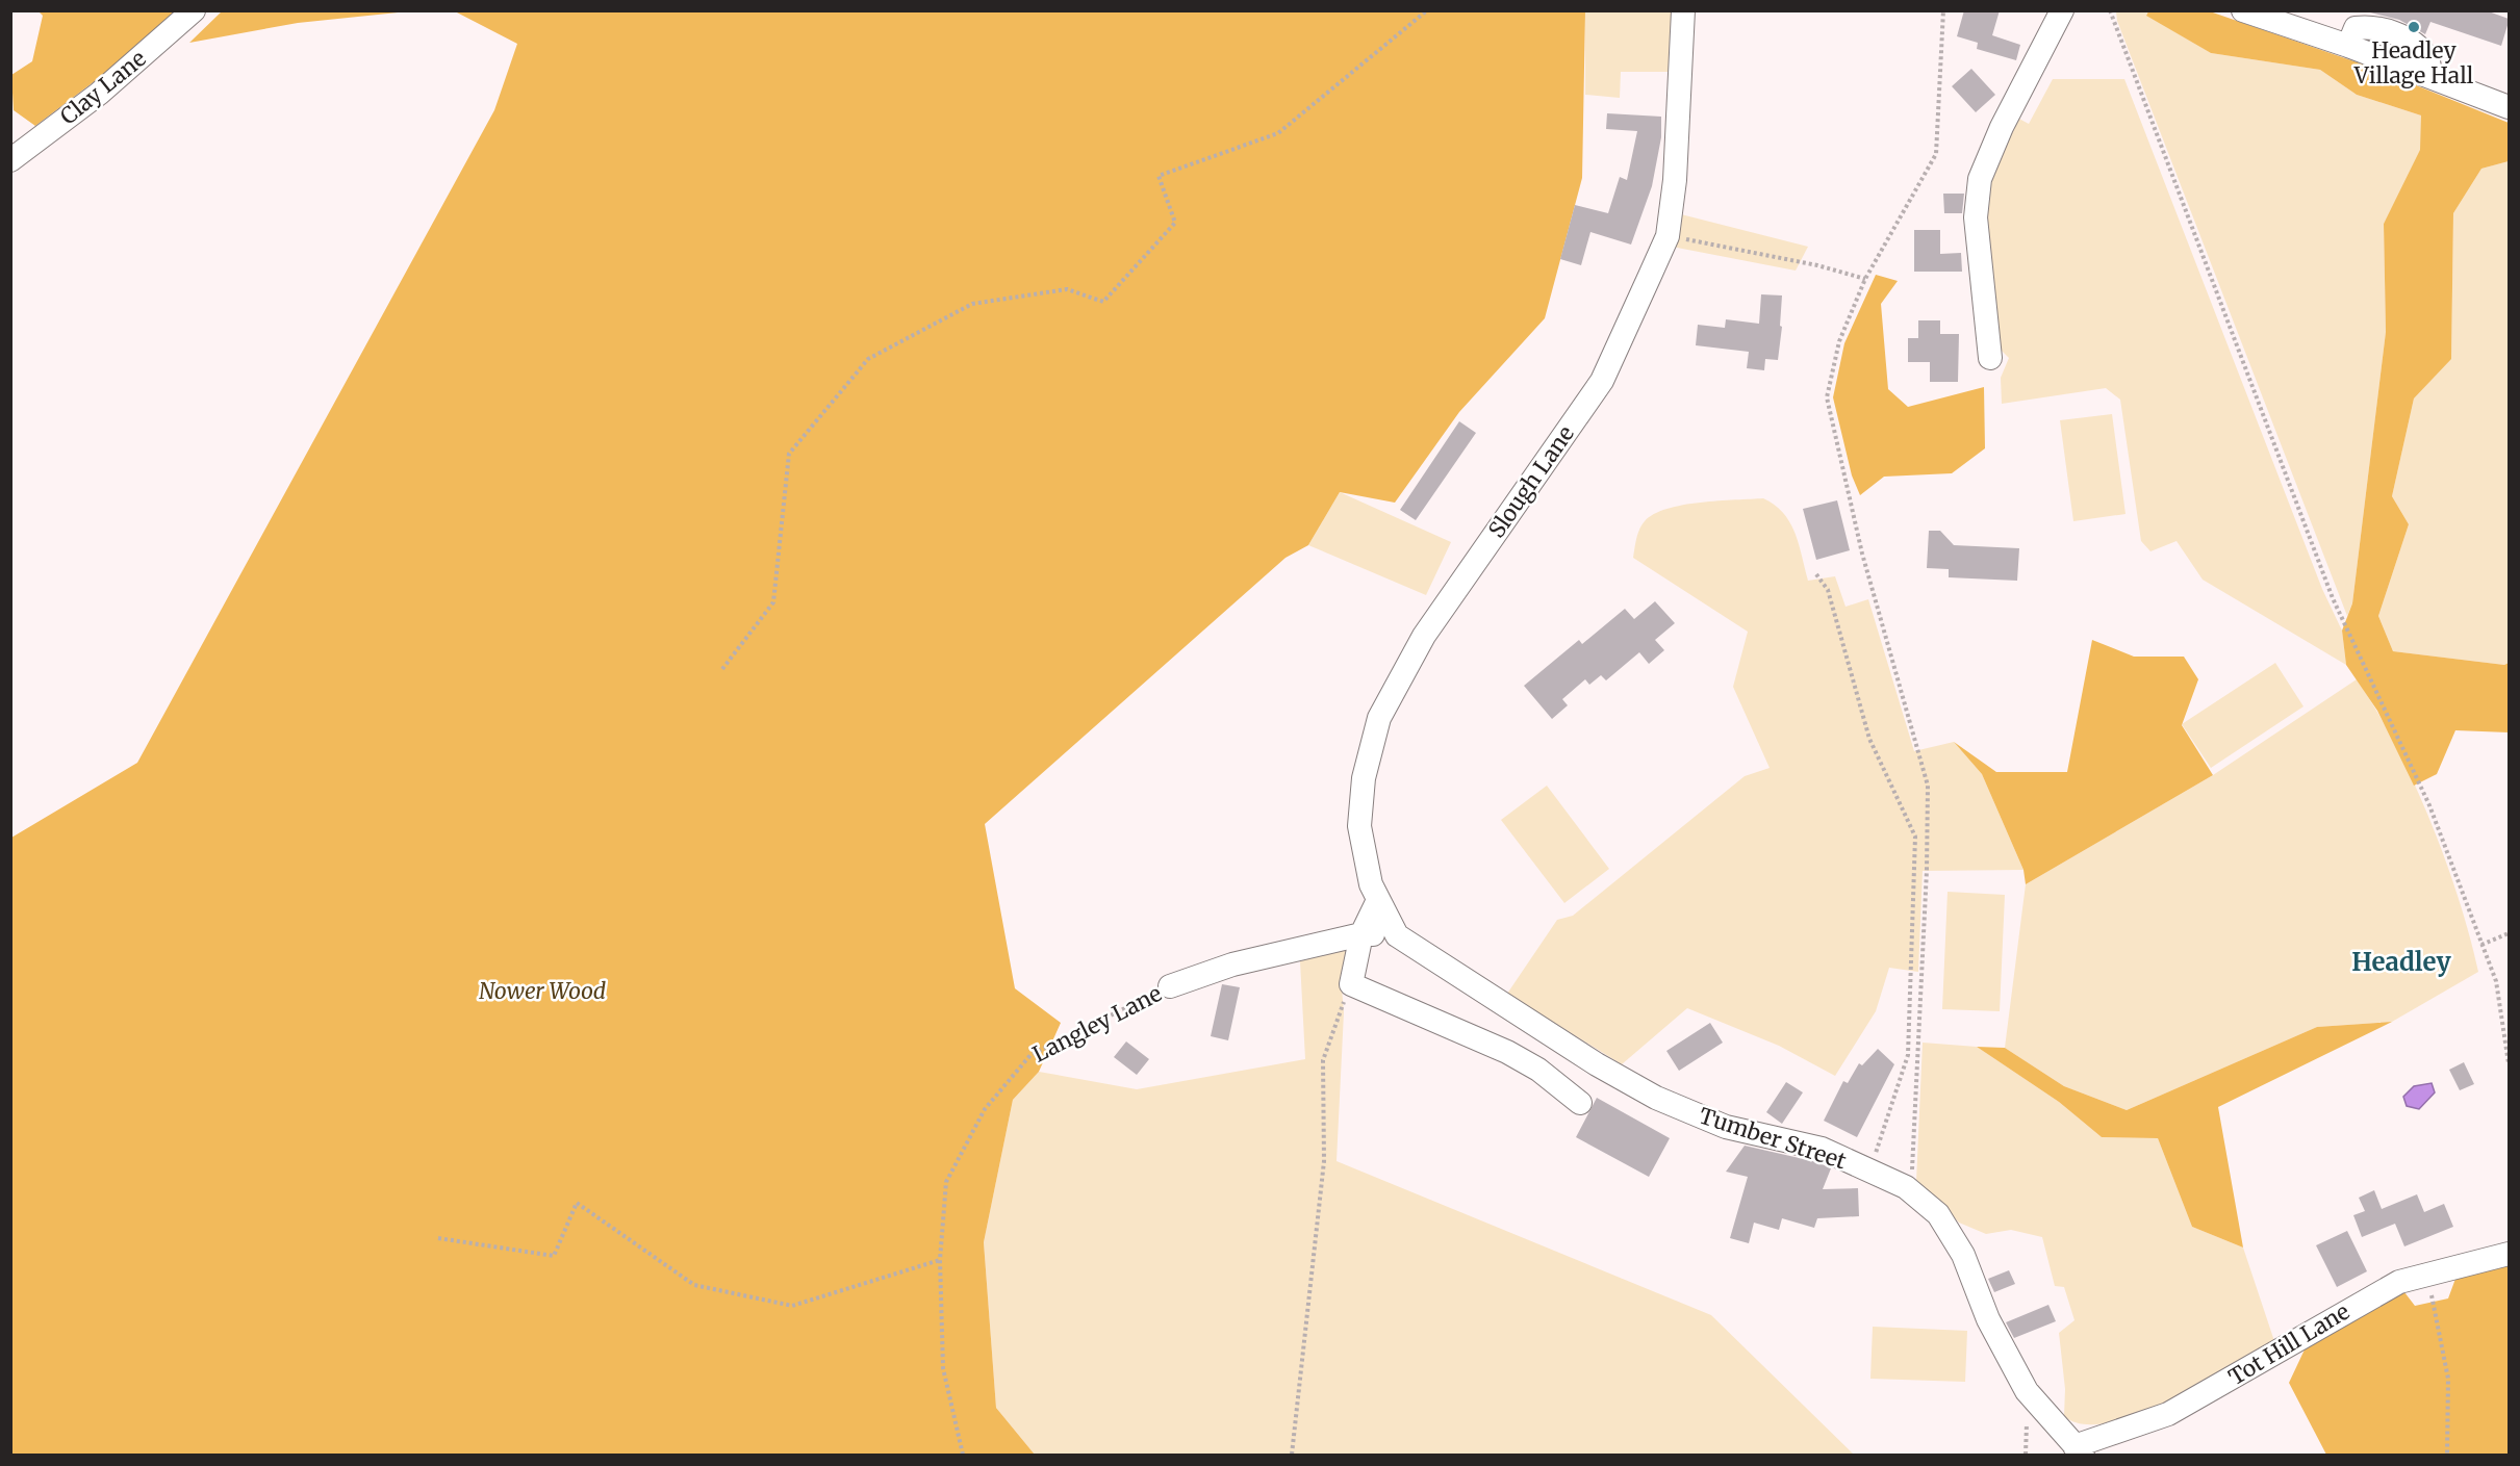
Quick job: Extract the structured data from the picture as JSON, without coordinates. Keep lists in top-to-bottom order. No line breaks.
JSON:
{"streets":{"street":["Clay Lane","Slough Lane","Langley Lane","Tumber Street","Tot Hill Lane"]},"crossings":[["Slough Lane","Langley Lane"],["Slough Lane","Tumber Street"],["Langley Lane","Tumber Street"],["Tumber Street","Tot Hill Lane"]],"districts":["Headley"],"parks":["Nower Wood"],"places":["Headley Village Hall"]}
